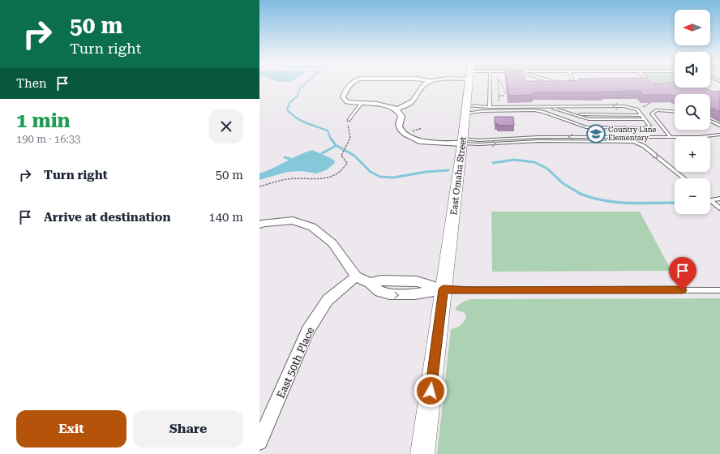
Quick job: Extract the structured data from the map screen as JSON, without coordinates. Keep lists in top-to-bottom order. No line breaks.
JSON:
{"streets":{"main road":["East Omaha Street"],"street":["East 50th Place"]},"places":{"school or university":["Country Lane Elementary"]},"north":"left","page":{"turn":["50 m","Turn right"],"map_buttons":["+","−"],"then":"Then","heading":["1 min","190 m · 16:33"],"list":[{"name":"Turn right","value":"50 m"},{"name":"Arrive at destination","value":"140 m"}],"buttons":["Exit","Share"]}}
